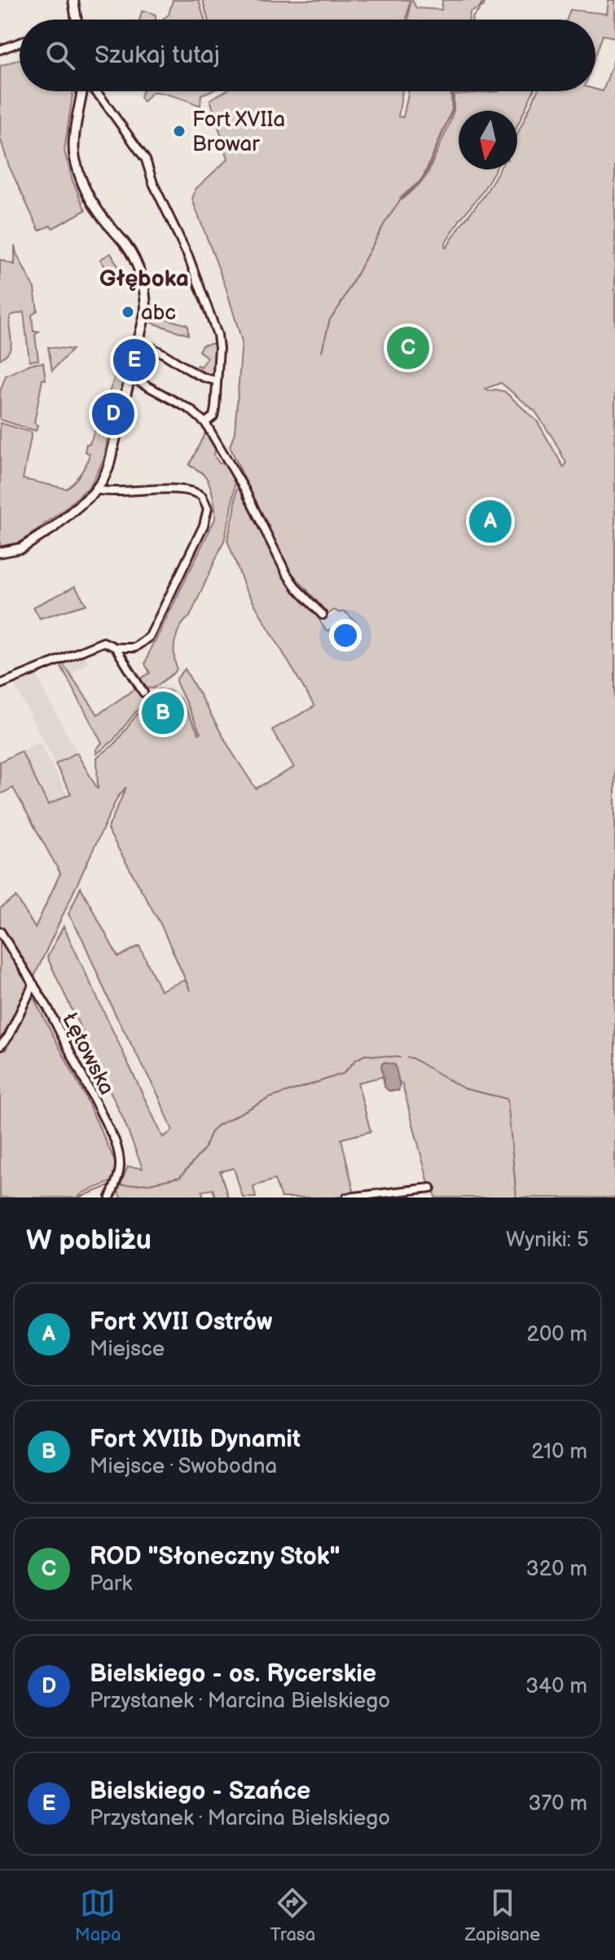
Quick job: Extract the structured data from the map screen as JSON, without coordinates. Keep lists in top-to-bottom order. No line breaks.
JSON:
{"streets":{"street":["Łętowska"]},"districts":["Głęboka"],"places":["Fort XVIIa Browar","abc"],"north":"bottom","page":{"search":"Szukaj tutaj","pins":["C","E","D","A","B"],"heading":["W pobliżu","Wyniki: 5"],"list":[{"mark":"A","name":"Fort XVII Ostrów","note":"Miejsce","value":"200 m"},{"mark":"B","name":"Fort XVIIb Dynamit","note":"Miejsce · Swobodna","value":"210 m"},{"mark":"C","name":"ROD \"Słoneczny Stok\"","note":"Park","value":"320 m"},{"mark":"D","name":"Bielskiego - os. Rycerskie","note":"Przystanek · Marcina Bielskiego","value":"340 m"},{"mark":"E","name":"Bielskiego - Szańce","note":"Przystanek · Marcina Bielskiego","value":"370 m"}],"nav":["Mapa","Trasa","Zapisane"]}}
